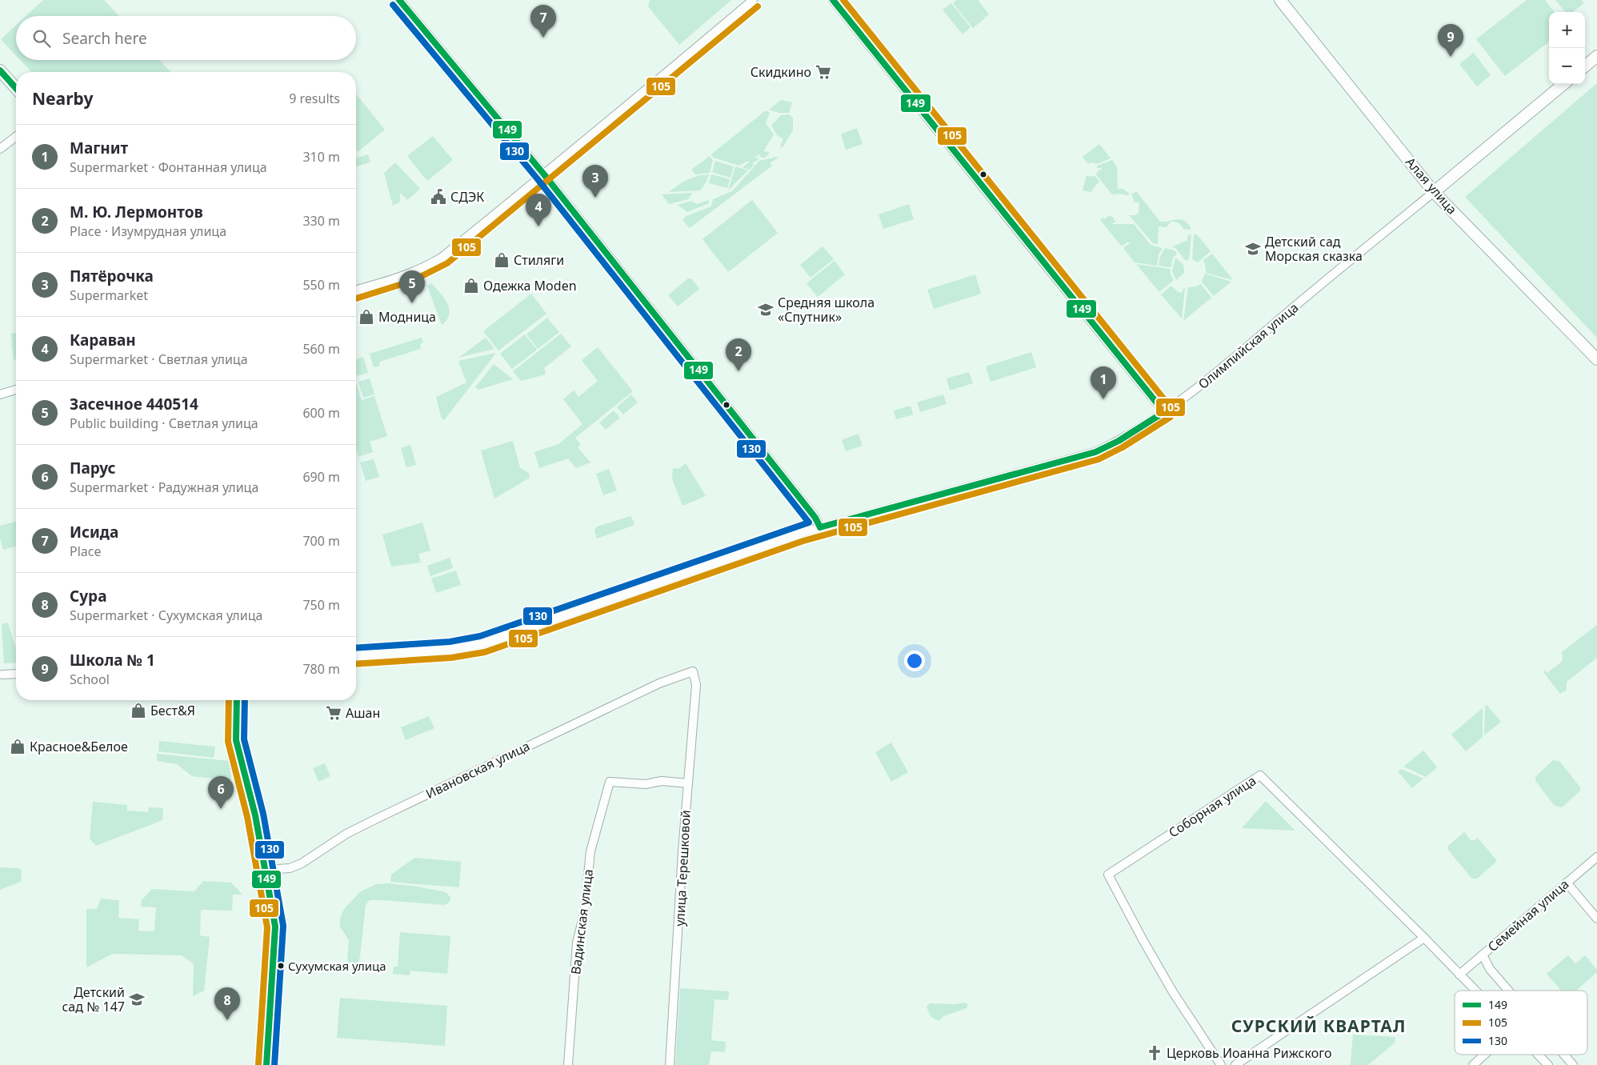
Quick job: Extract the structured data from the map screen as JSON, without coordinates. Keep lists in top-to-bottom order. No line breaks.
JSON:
{"streets":{"main road":["Алая улица"],"street":["Олимпийская улица","Ивановская улица","Соборная улица","улица Терешковой","Семейная улица","Вадинская улица"]},"crossings":[["Алая улица","Олимпийская улица"],["Ивановская улица","улица Терешковой"],["Соборная улица","Семейная улица"],["улица Терешковой","Вадинская улица"]],"districts":["СУРСКИЙ КВАРТАЛ"],"places":{"supermarket":["Скидкино","Ашан"],"public building":["СДЭК"],"school or university":["Детский сад Морская сказка","Средняя школа «Спутник»","Детский сад № 147"],"shop":["Стиляги","Одежка Moden","Модница","Бест&Я","Красное&Белое"],"other":["Сухумская улица"],"church":["Церковь Иоанна Рижского"]},"lines":["transit line 149","transit line 105","transit line 130"],"legend":["149","105","130"],"page":{"pins":["7","9","3","4","5","2","1","6","8"],"map_buttons":["+","−"],"search":"Search here","heading":["Nearby","9 results"],"list":[{"mark":"1","name":"Магнит","note":"Supermarket · Фонтанная улица","value":"310 m"},{"mark":"2","name":"М. Ю. Лермонтов","note":"Place · Изумрудная улица","value":"330 m"},{"mark":"3","name":"Пятёрочка","note":"Supermarket","value":"550 m"},{"mark":"4","name":"Караван","note":"Supermarket · Светлая улица","value":"560 m"},{"mark":"5","name":"Засечное 440514","note":"Public building · Светлая улица","value":"600 m"},{"mark":"6","name":"Парус","note":"Supermarket · Радужная улица","value":"690 m"},{"mark":"7","name":"Исида","note":"Place","value":"700 m"},{"mark":"8","name":"Сура","note":"Supermarket · Сухумская улица","value":"750 m"},{"mark":"9","name":"Школа № 1","note":"School","value":"780 m"}]}}
